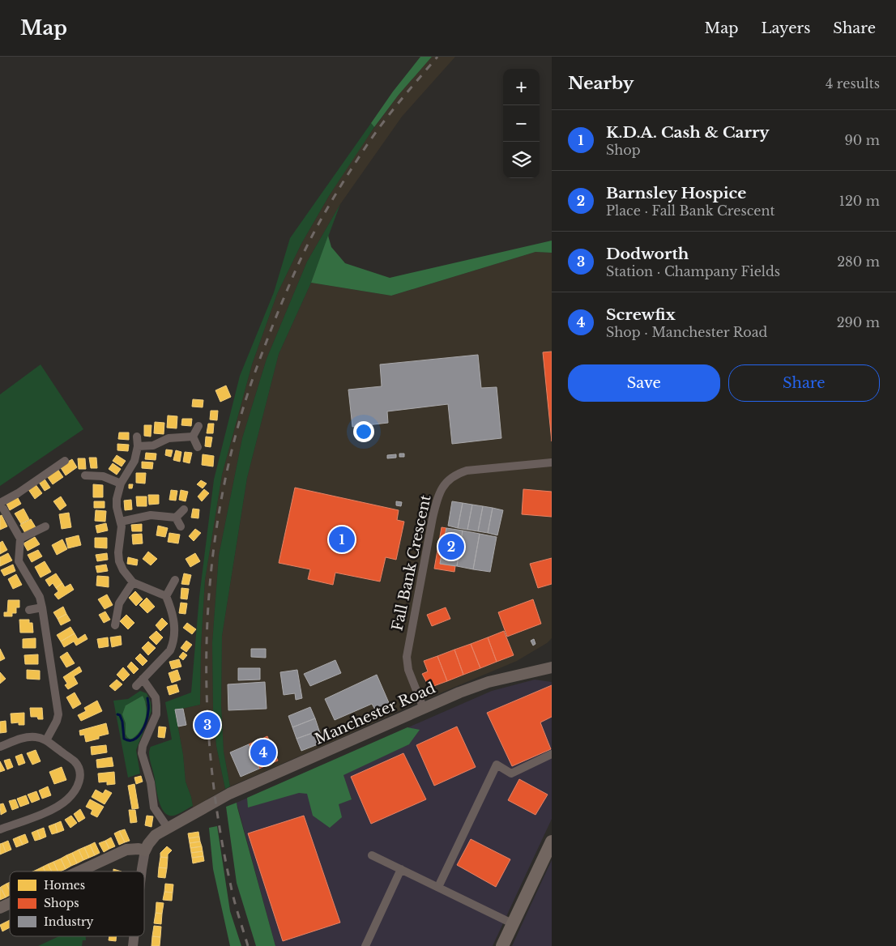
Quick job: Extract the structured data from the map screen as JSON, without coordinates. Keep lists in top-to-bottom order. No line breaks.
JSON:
{"streets":{"main road":["Manchester Road"],"street":["Fall Bank Crescent"]},"crossings":[["Fall Bank Crescent","Manchester Road"]],"legend":["Homes","Shops","Industry"],"page":{"header":"Map","nav":["Map","Layers","Share"],"heading":["Nearby","4 results"],"map_buttons":["+","−"],"list":[{"mark":"1","name":"K.D.A. Cash & Carry","note":"Shop","value":"90 m"},{"mark":"2","name":"Barnsley Hospice","note":"Place · Fall Bank Crescent","value":"120 m"},{"mark":"3","name":"Dodworth","note":"Station · Champany Fields","value":"280 m"},{"mark":"4","name":"Screwfix","note":"Shop · Manchester Road","value":"290 m"}],"buttons":["Save","Share"],"pins":["1","2","3","4"]}}
